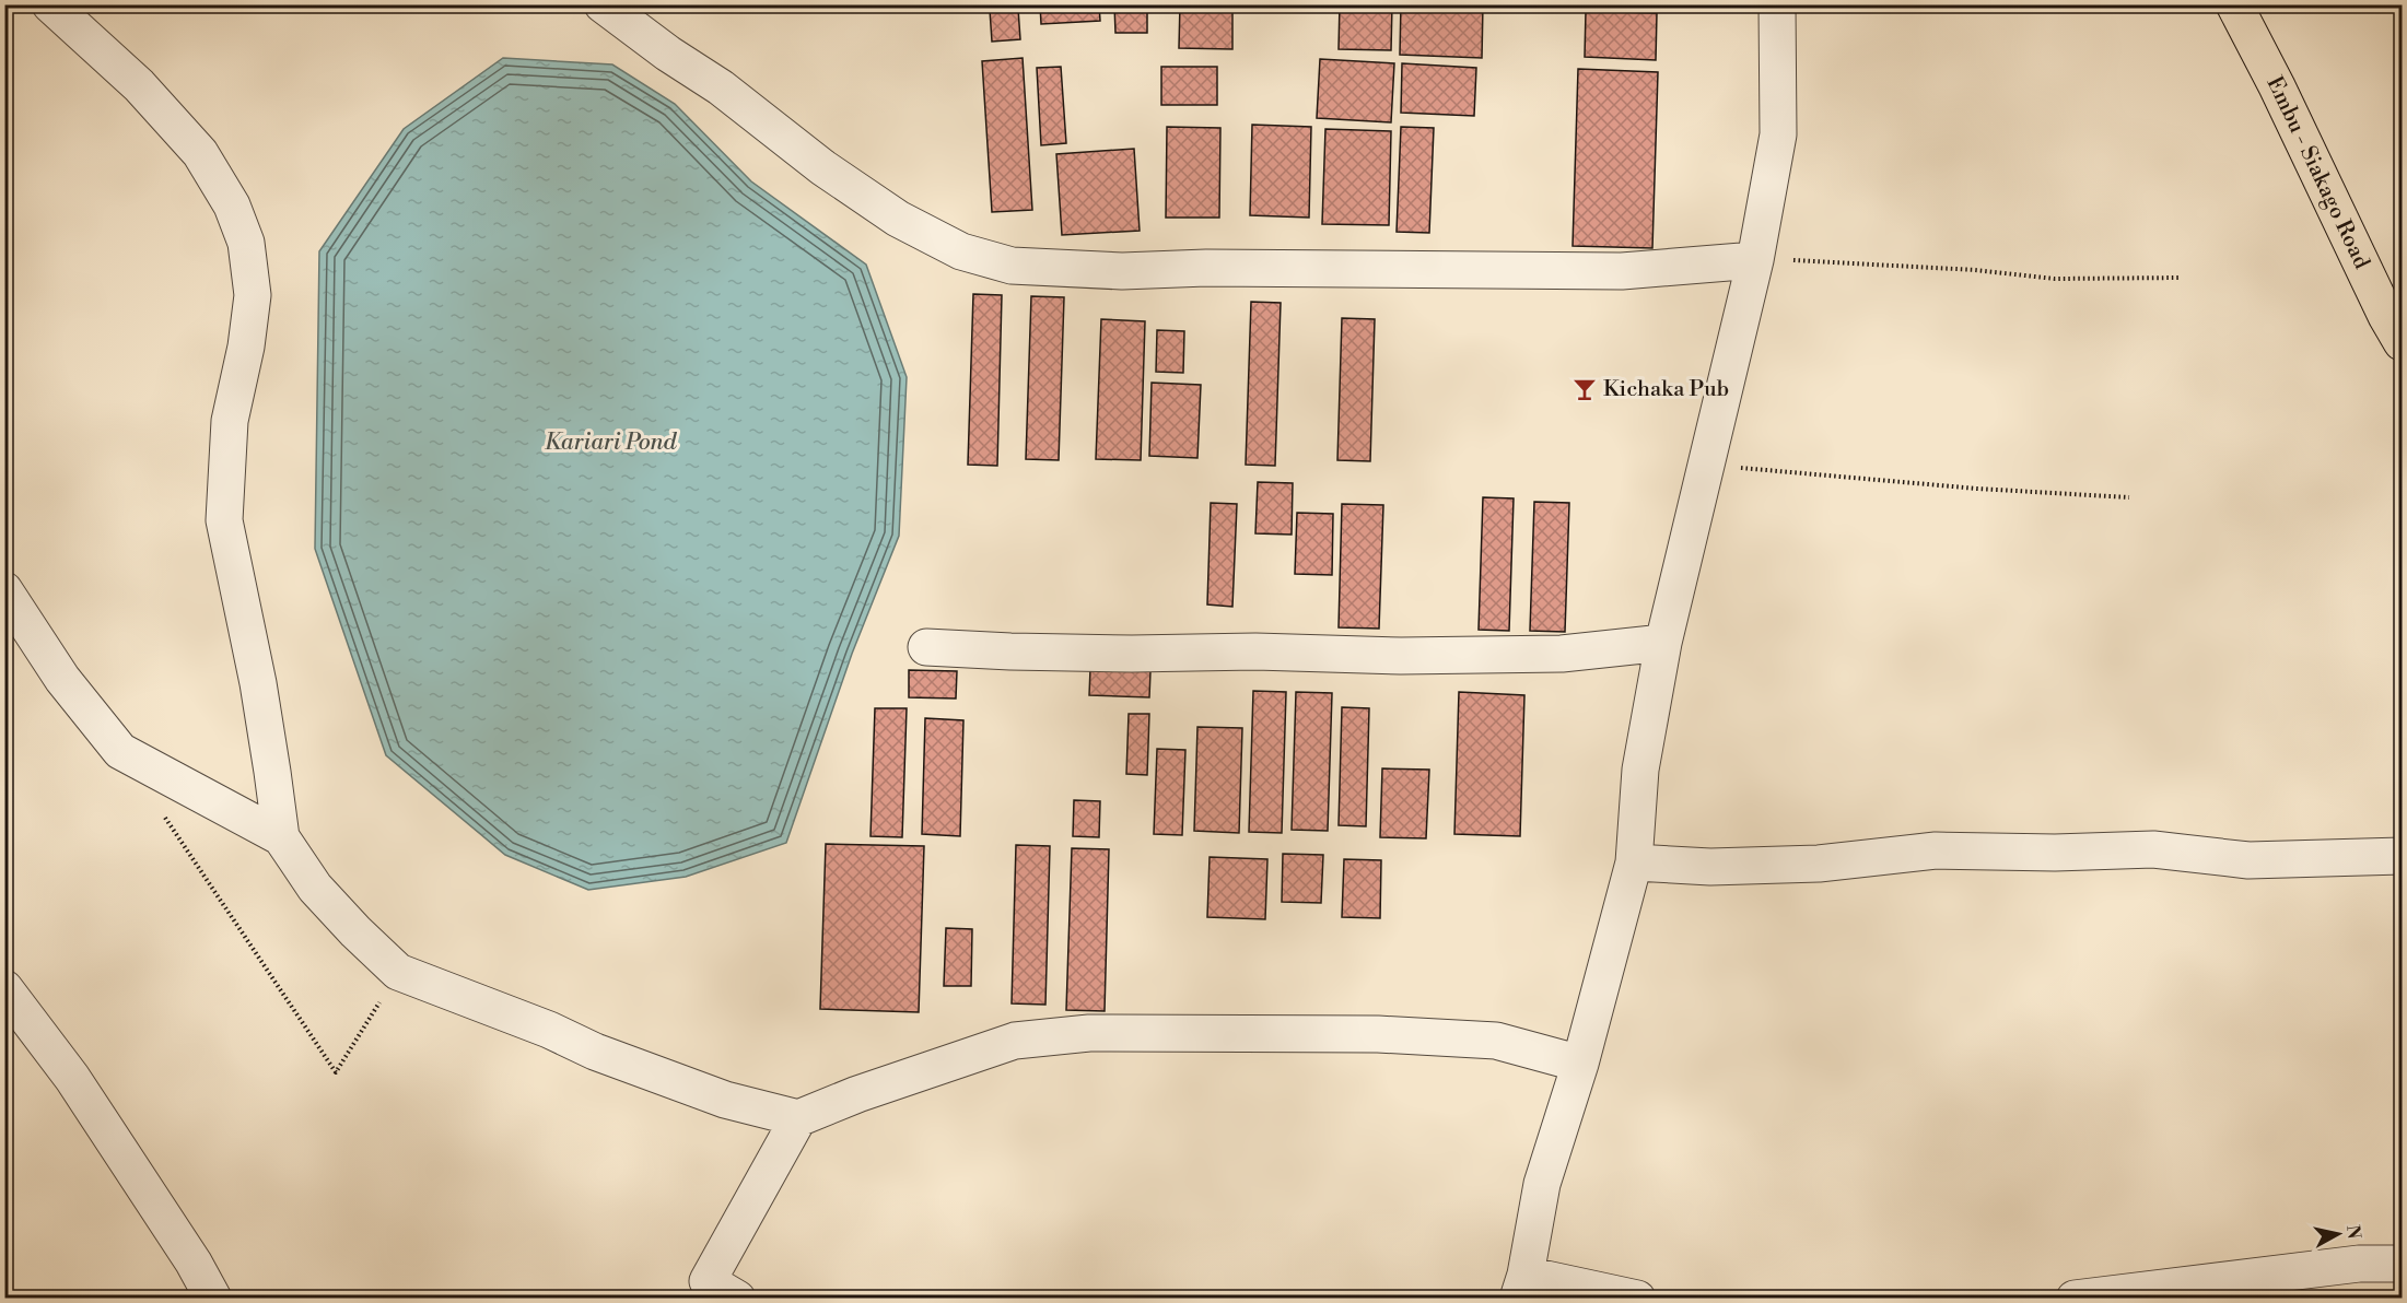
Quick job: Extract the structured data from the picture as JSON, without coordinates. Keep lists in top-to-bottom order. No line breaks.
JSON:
{"streets":{"highway":["Embu - Siakago Road"]},"water":["Kariari Pond"],"places":{"bar":["Kichaka Pub"]},"north":"right"}
